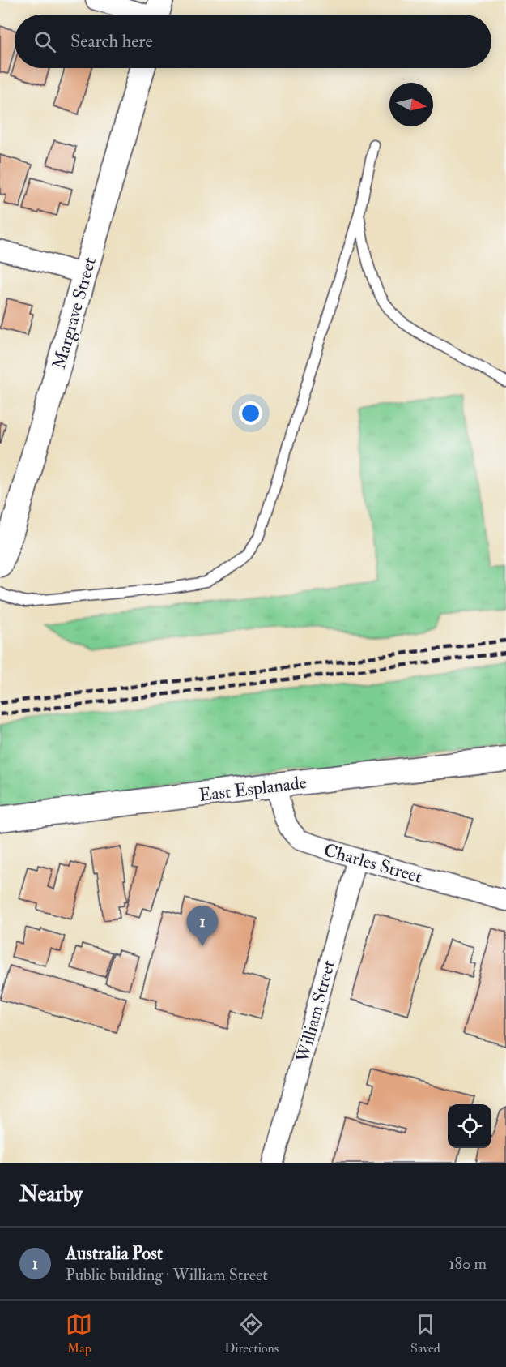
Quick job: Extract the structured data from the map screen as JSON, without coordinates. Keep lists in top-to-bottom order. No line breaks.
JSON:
{"streets":{"street":["Margrave Street","East Esplanade","Charles Street","William Street"]},"crossings":[["East Esplanade","Charles Street"],["Charles Street","William Street"]],"north":"right","page":{"search":"Search here","pins":"1","heading":"Nearby","list":[{"mark":"1","name":"Australia Post","note":"Public building · William Street","value":"180 m"}],"nav":["Map","Directions","Saved"]}}
